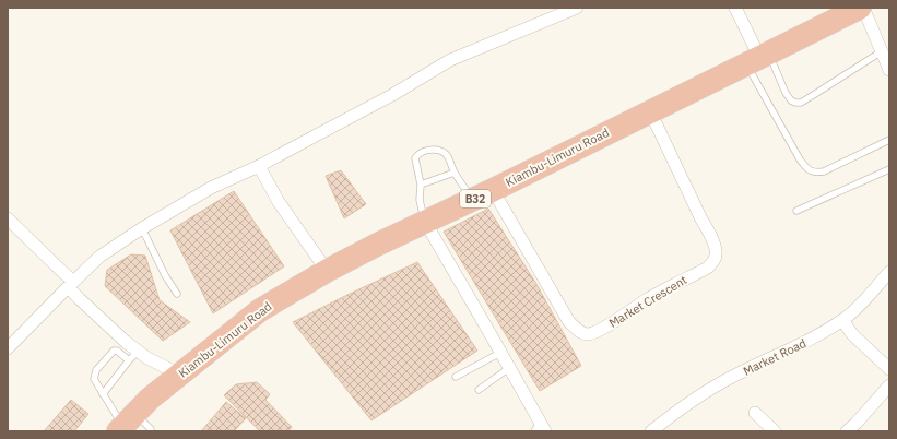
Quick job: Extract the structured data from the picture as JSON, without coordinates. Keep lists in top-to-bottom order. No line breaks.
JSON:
{"streets":{"highway":["Kiambu-Limuru Road","B32"],"street":["Market Crescent","Market Road"]},"crossings":[["Kiambu-Limuru Road","Market Crescent"]]}
